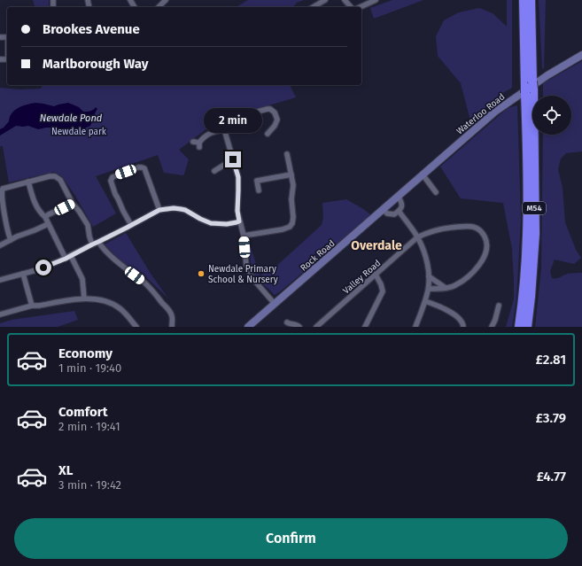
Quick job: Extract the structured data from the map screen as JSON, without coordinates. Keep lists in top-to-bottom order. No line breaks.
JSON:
{"streets":{"highway":["M54"],"street":["Waterloo Road","Rock Road","Valley Road"]},"crossings":[["Waterloo Road","Rock Road"]],"districts":["Overdale"],"water":["Newdale Pond"],"parks":["Newdale park"],"places":["Newdale Primary School & Nursery"],"page":{"banner":["Brookes Avenue","Marlborough Way"],"bubble":"2 min","list":[{"name":"Economy","note":"1 min · 19:40","value":"£2.81"},{"name":"Comfort","note":"2 min · 19:41","value":"£3.79"},{"name":"XL","note":"3 min · 19:42","value":"£4.77"}],"buttons":"Confirm"}}
